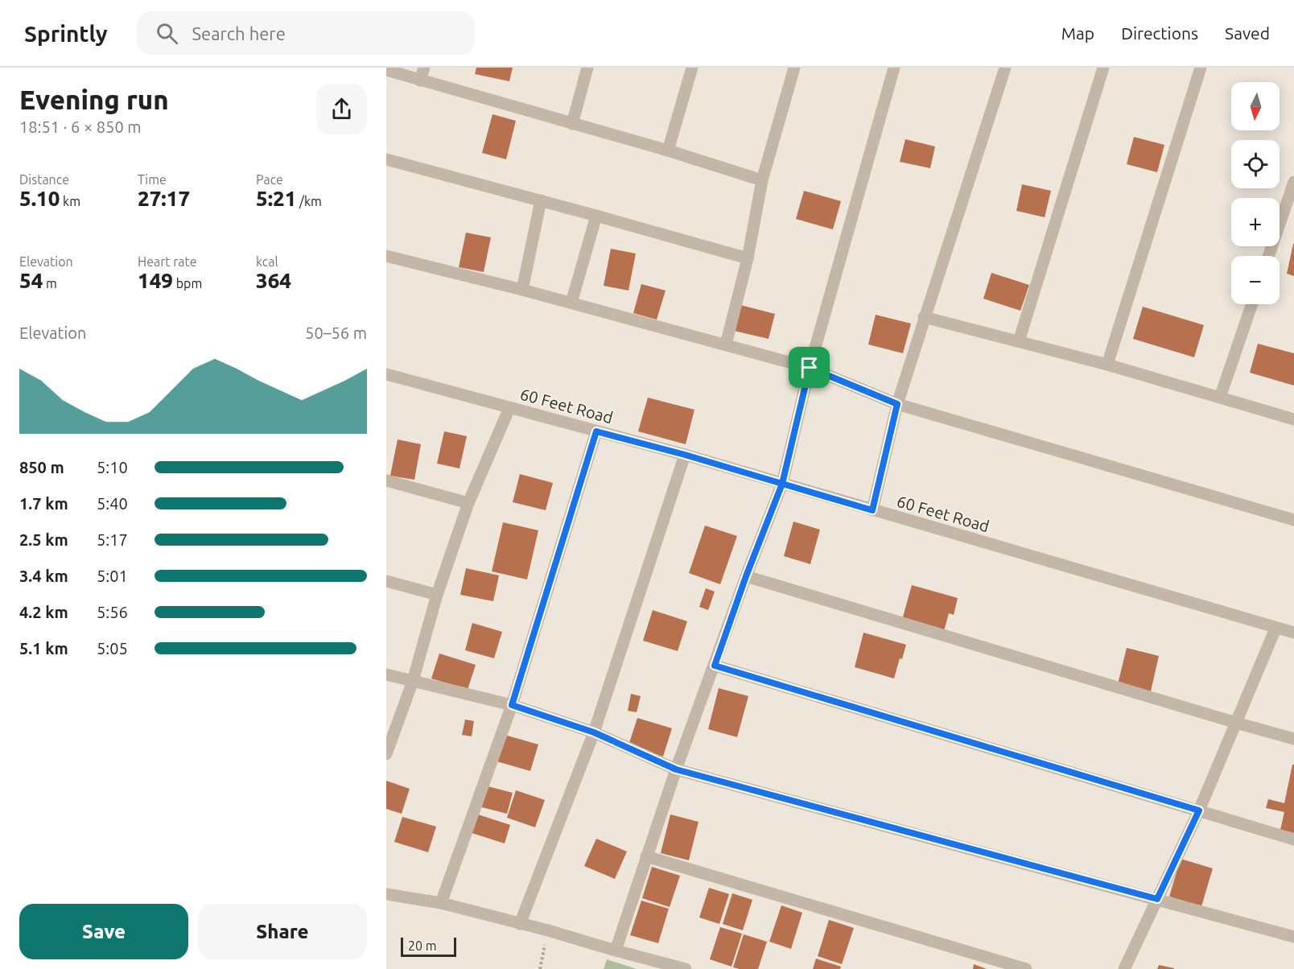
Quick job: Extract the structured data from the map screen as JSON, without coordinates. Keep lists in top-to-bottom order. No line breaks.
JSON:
{"streets":{"street":["60 Feet Road"]},"scale_bar":"20 m","north":"bottom","page":{"header":"Sprintly","search":"Search here","nav":["Map","Directions","Saved"],"heading":["Evening run","18:51 · 6 × 850 m"],"map_buttons":["+","−"],"stats":[["Distance","5.10 km"],["Time","27:17"],["Pace","5:21 /km"],["Elevation","54 m"],["Heart rate","149 bpm"],["kcal","364"]],"chart":["Elevation","50–56 m"],"list":[{"name":"850 m","note":"5:10"},{"name":"1.7 km","note":"5:40"},{"name":"2.5 km","note":"5:17"},{"name":"3.4 km","note":"5:01"},{"name":"4.2 km","note":"5:56"},{"name":"5.1 km","note":"5:05"}],"buttons":["Save","Share"],"scale":"20 m"}}
